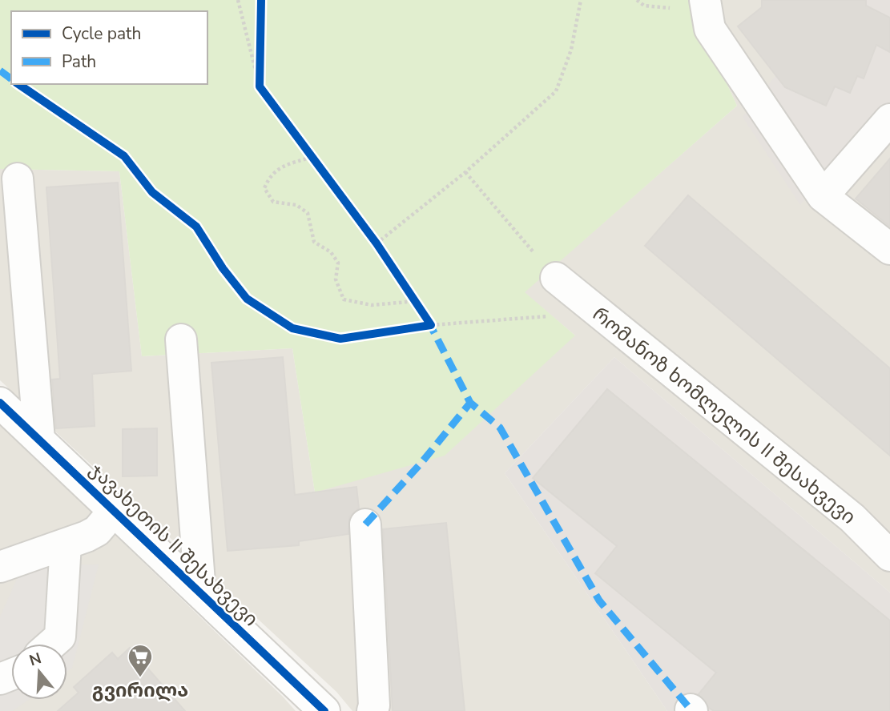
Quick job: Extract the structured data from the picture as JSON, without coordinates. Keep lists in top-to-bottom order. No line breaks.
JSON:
{"streets":{"street":["რომანოზ ხომლელის II შესახვევი","ჯავახეთის II შესახვევი"]},"places":{"supermarket":["გვირილა"]},"legend":["Cycle path","Path"],"north":"top"}
